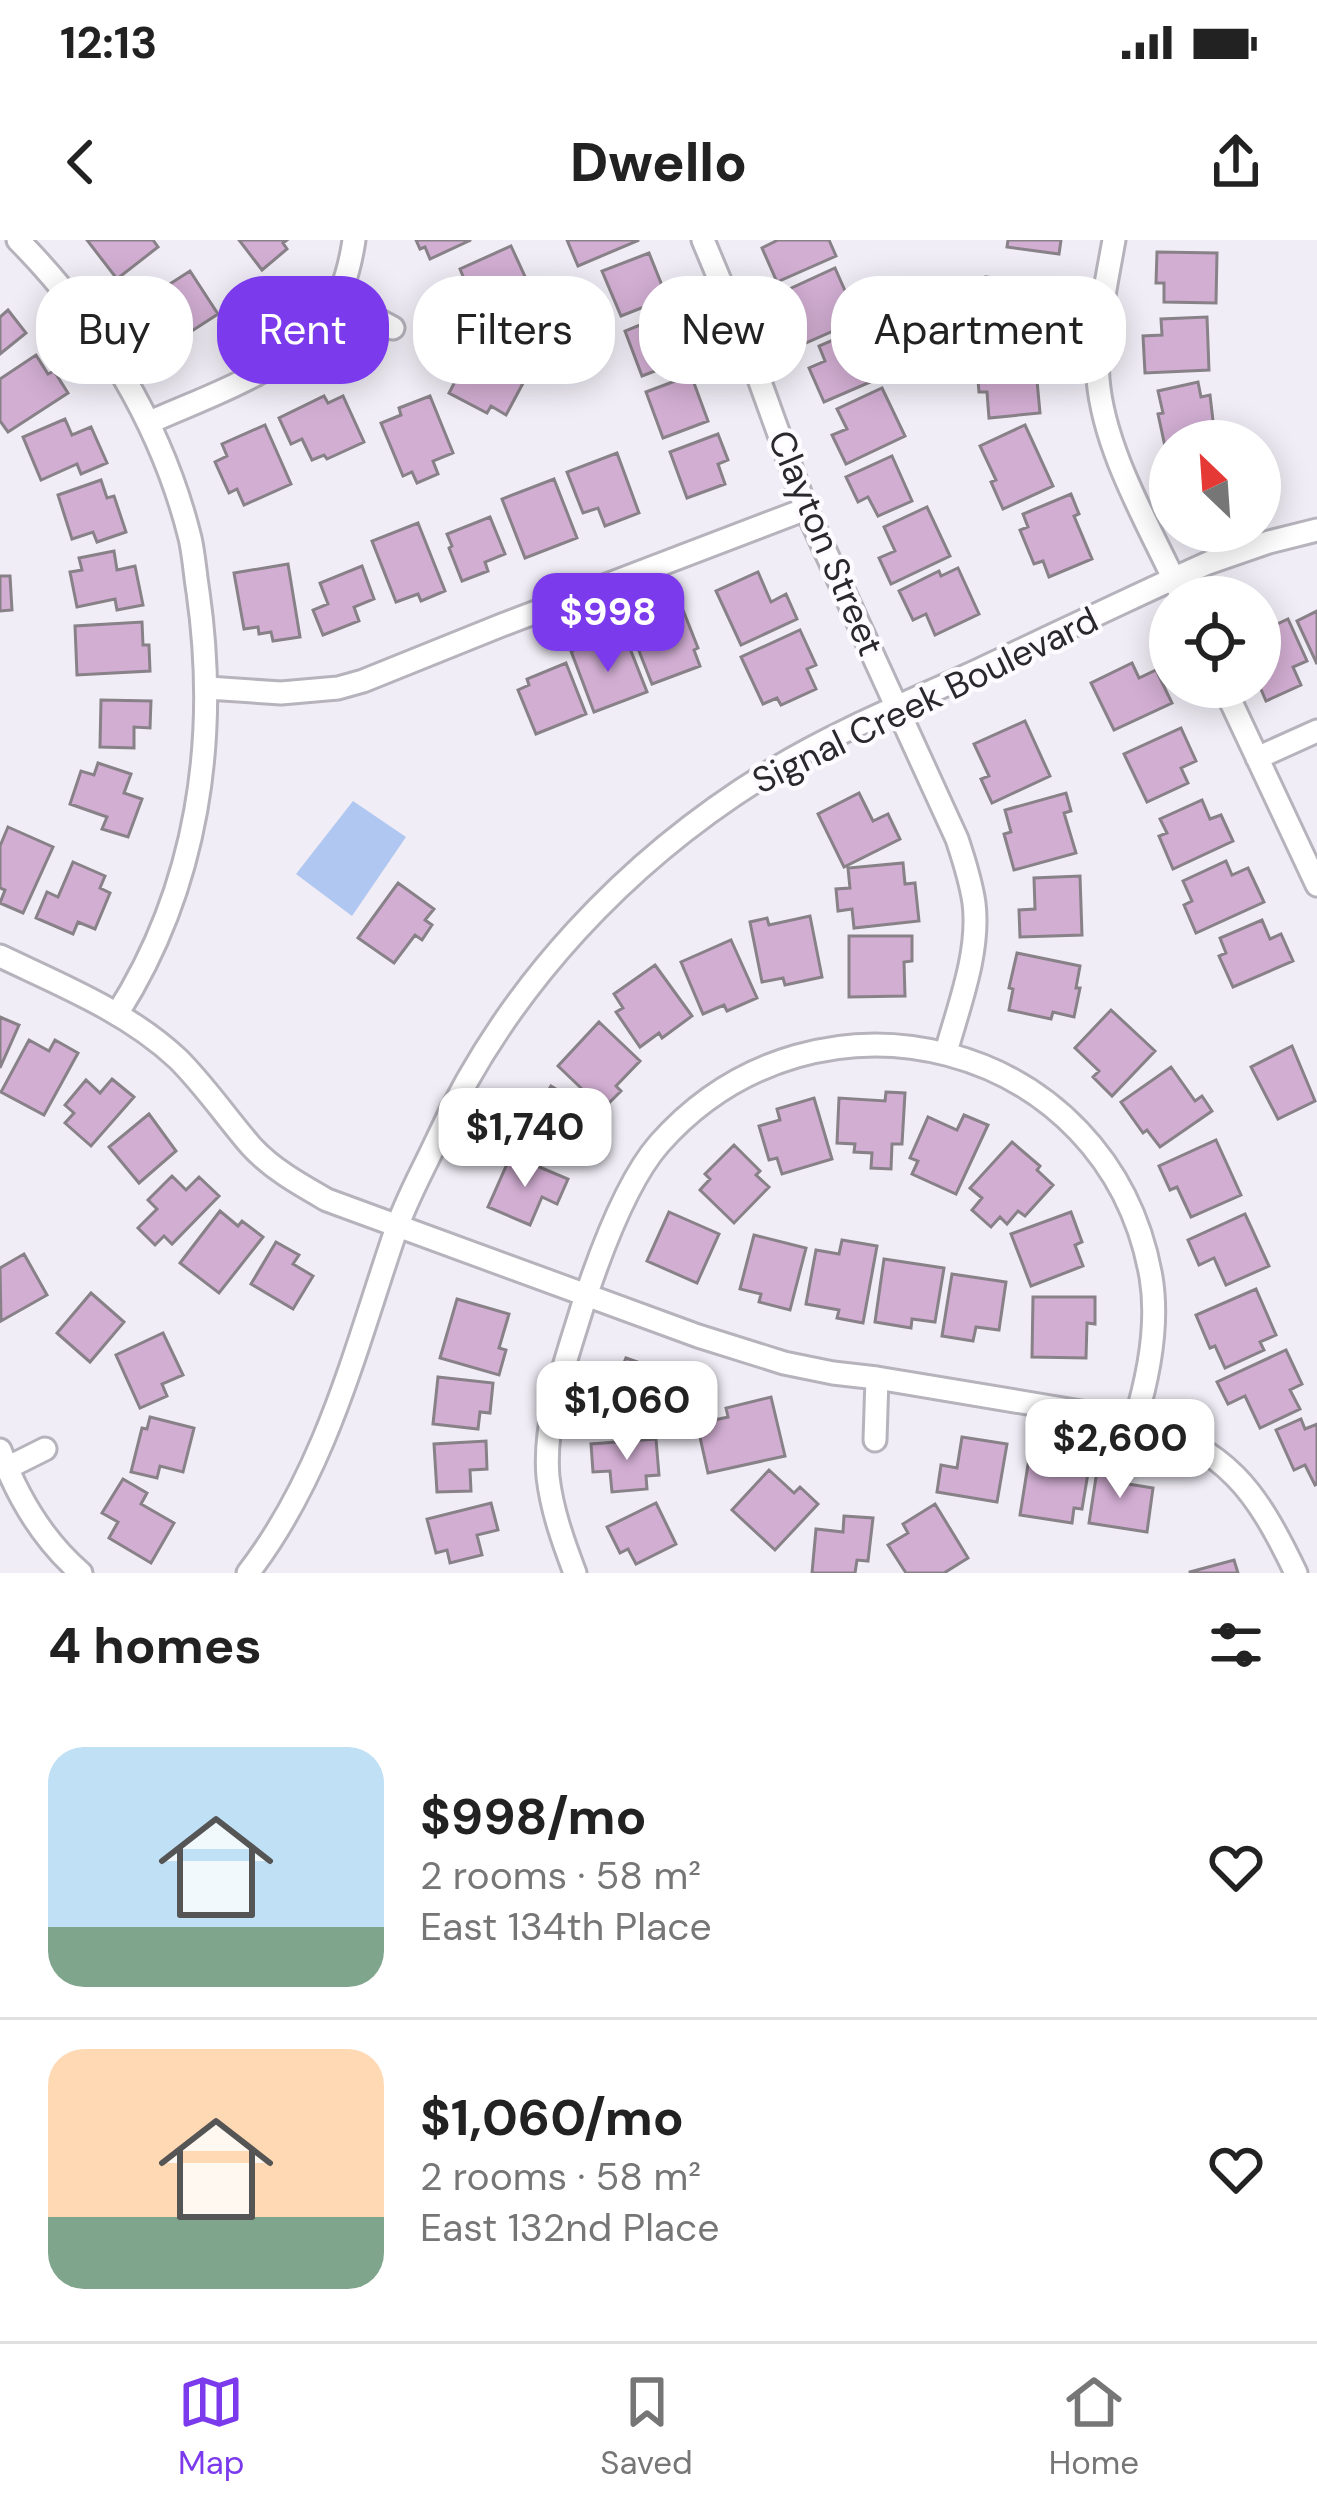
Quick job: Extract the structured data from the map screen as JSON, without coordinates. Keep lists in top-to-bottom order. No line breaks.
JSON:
{"streets":{"street":["Clayton Street","Signal Creek Boulevard"]},"crossings":[["Clayton Street","Signal Creek Boulevard"]],"north":"top left","page":{"status":"12:13","header":"Dwello","chip":["Buy","Rent","Filters","New","Apartment"],"price":["$998","$1,740","$1,060","$2,600"],"heading":"4 homes","list":[{"name":"$998/mo","note":"2 rooms · 58 m² · East 134th Place"},{"name":"$1,060/mo","note":"2 rooms · 58 m² · East 132nd Place"}],"tabs":["Map","Saved","Home"]}}
